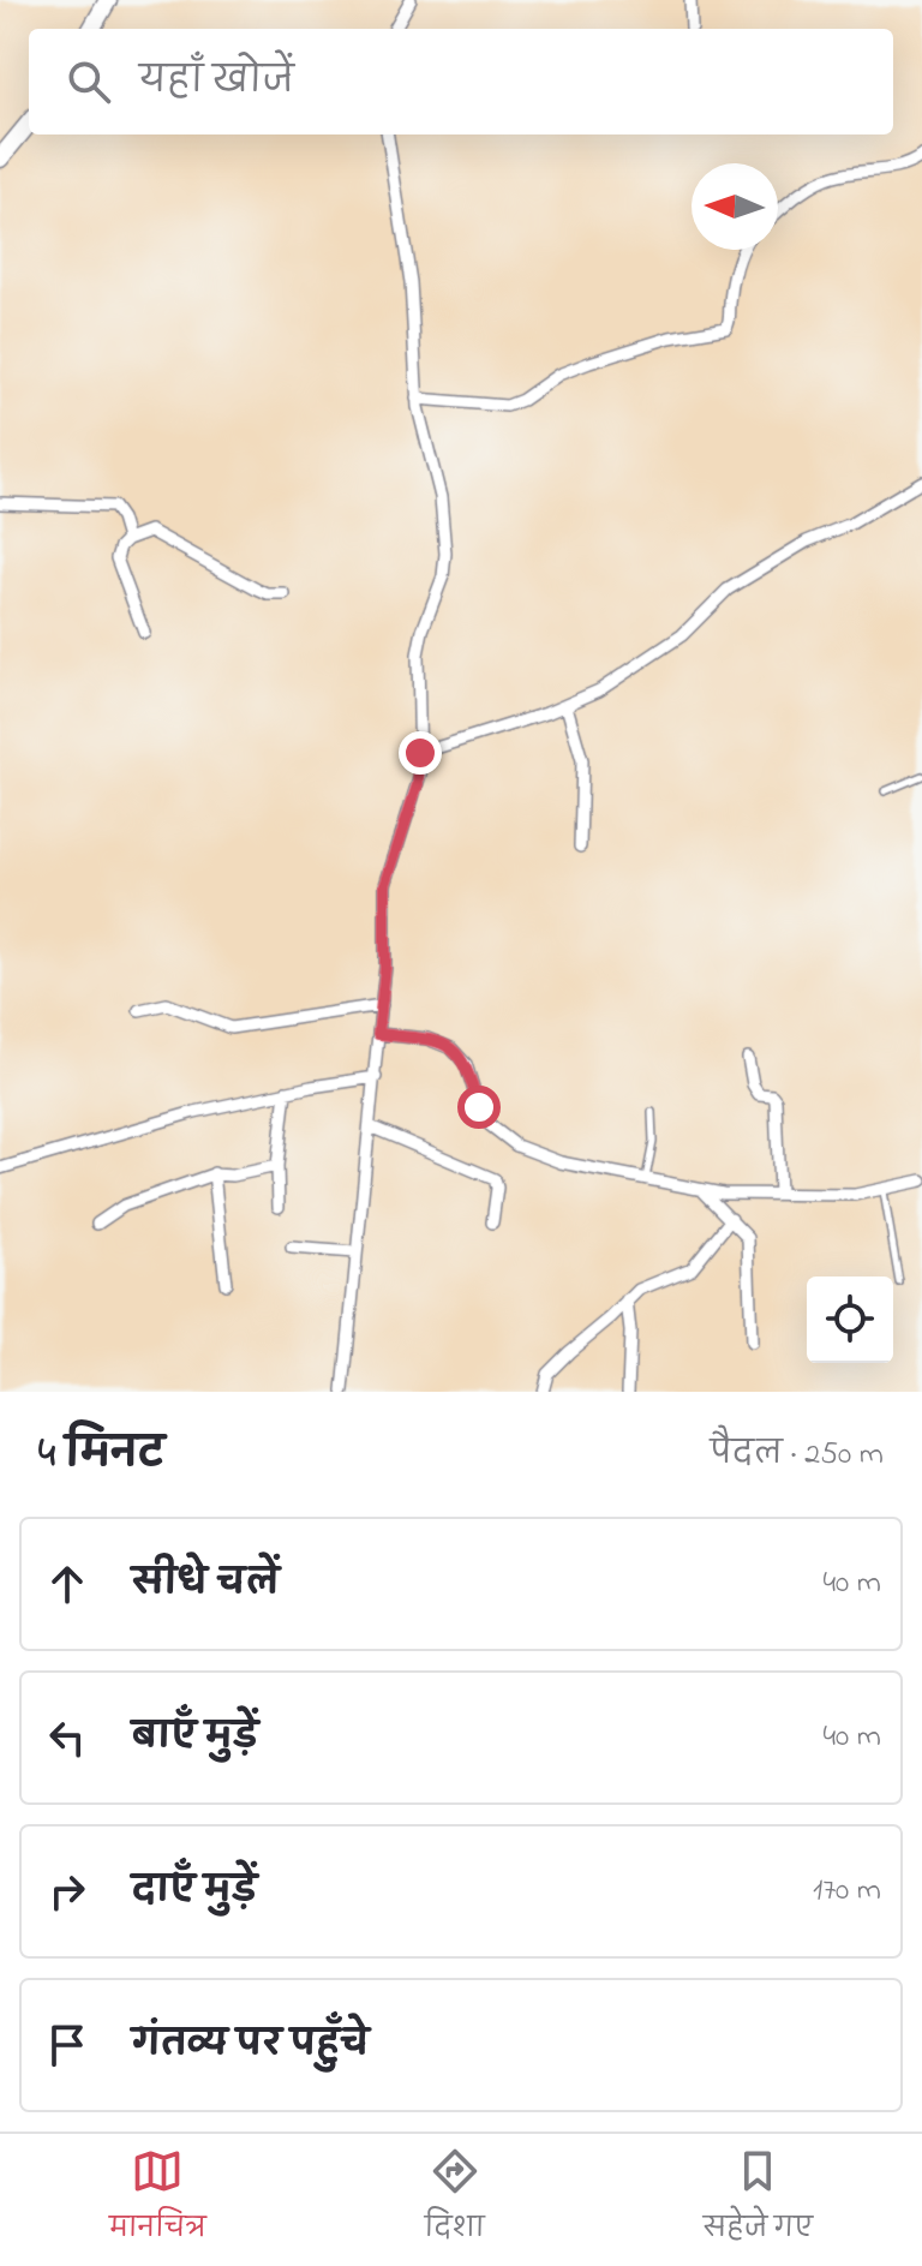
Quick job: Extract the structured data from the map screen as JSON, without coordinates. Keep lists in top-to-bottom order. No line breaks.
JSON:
{"north":"left","page":{"search":"यहाँ खोजें","heading":["4 मिनट","पैदल · 250 m"],"list":[["सीधे चलें","40 m"],["बाएँ मुड़ें","40 m"],["दाएँ मुड़ें","170 m"],"गंतव्य पर पहुँचे"],"nav":["मानचित्र","दिशा","सहेजे गए"]}}
